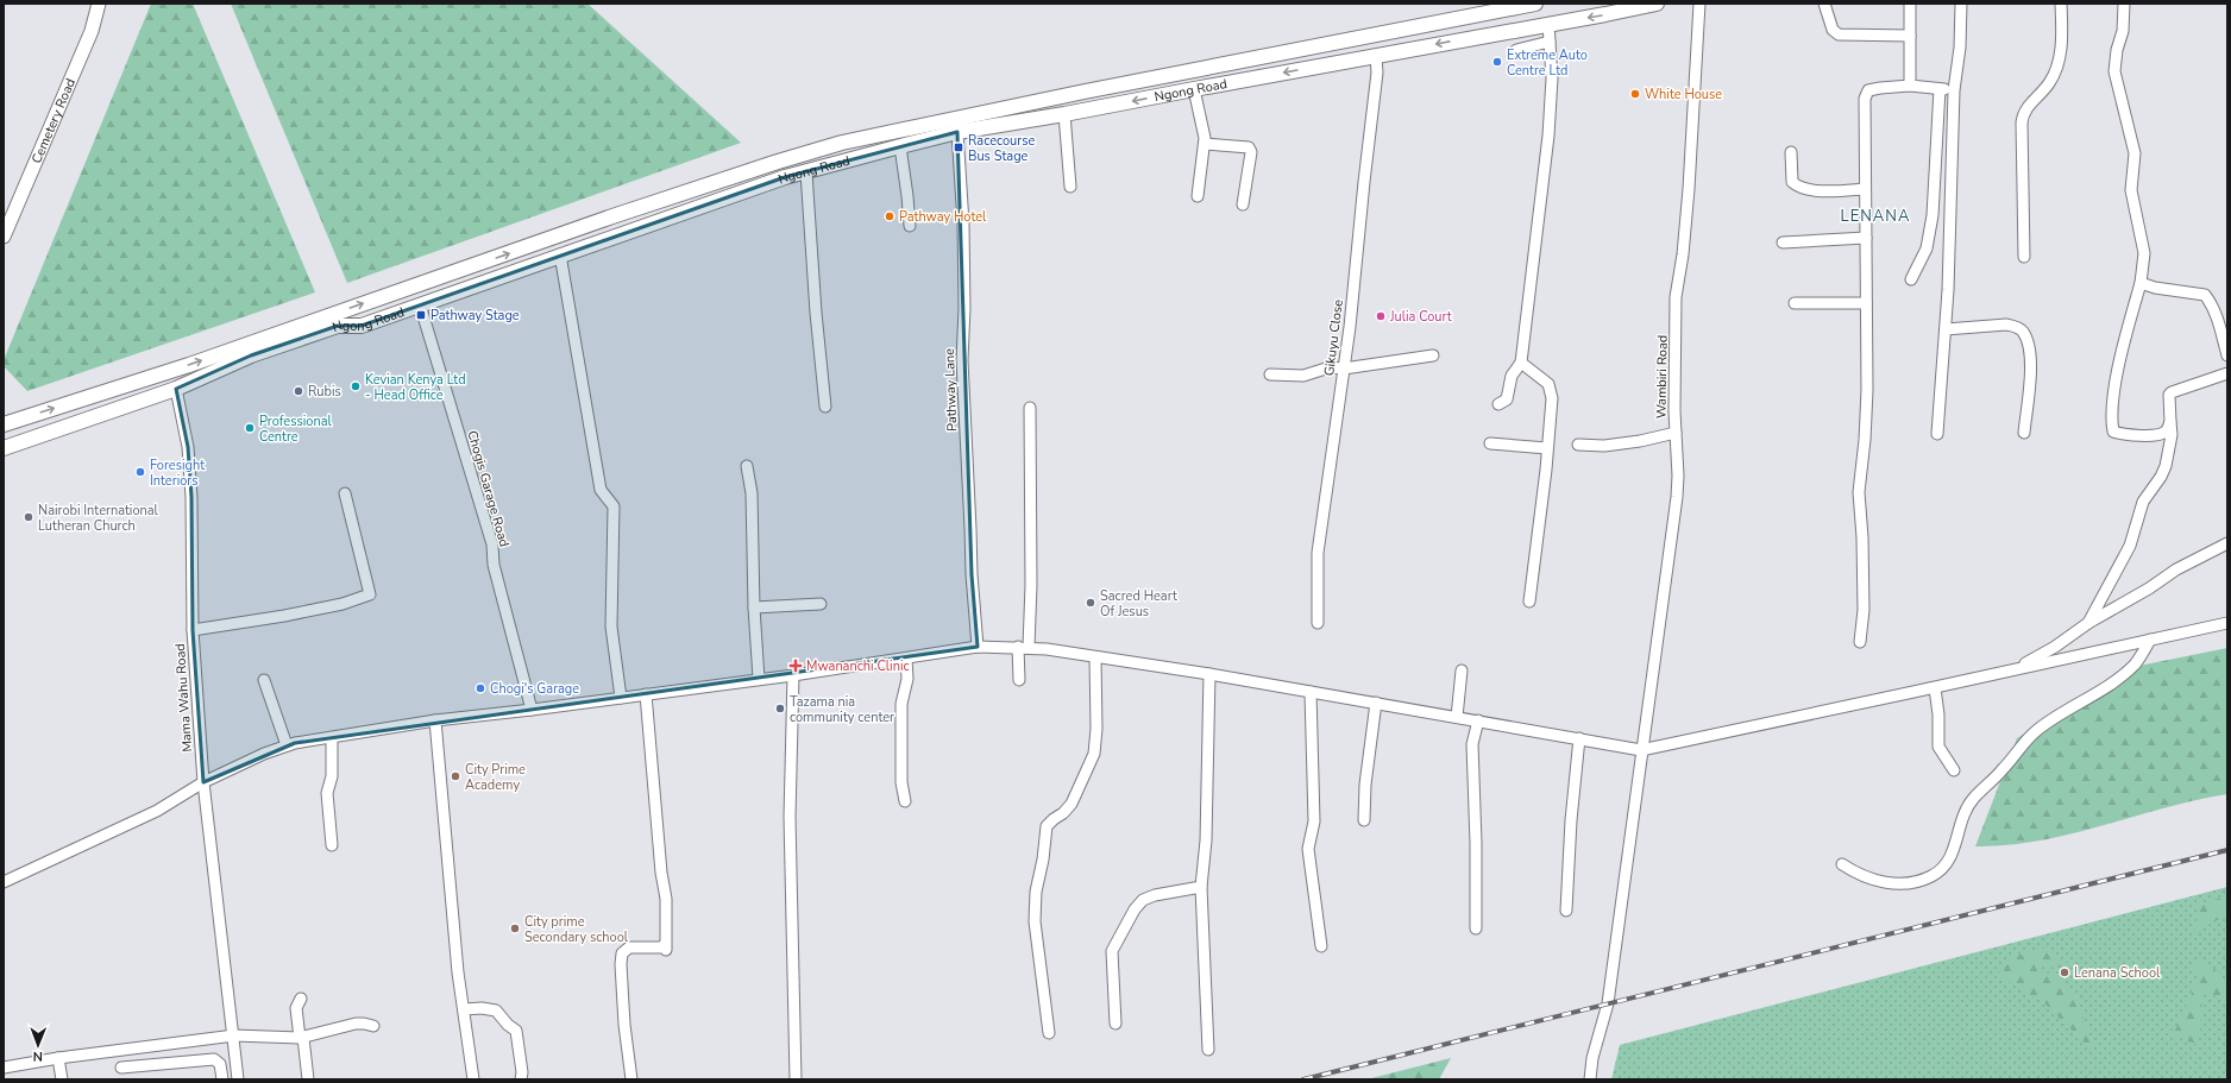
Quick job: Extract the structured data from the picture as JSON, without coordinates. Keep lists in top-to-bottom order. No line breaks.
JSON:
{"streets":{"main road":["Ngong Road"],"street":["Cemetery Road","Gikuyu Close","Wambiri Road","Pathway Lane","Chogis Garage Road","Mama Wahu Road"]},"crossings":[["Ngong Road","Gikuyu Close"],["Ngong Road","Pathway Lane"],["Ngong Road","Chogis Garage Road"],["Ngong Road","Mama Wahu Road"]],"districts":["LENANA"],"places":{"other":["Extreme Auto Centre Ltd","White House","Pathway Hotel","Julia Court","Kevian Kenya Ltd - Head Office","Rubis","Professional Centre","Foresight Interiors","Nairobi International Lutheran Church","Sacred Heart Of Jesus","Chogi's Garage","Tazama nia community center","City Prime Academy","City prime Secondary school","Lenana School"],"transit":["Racecourse Bus Stage","Pathway Stage"],"health":["Mwananchi Clinic"]},"north":"bottom"}
